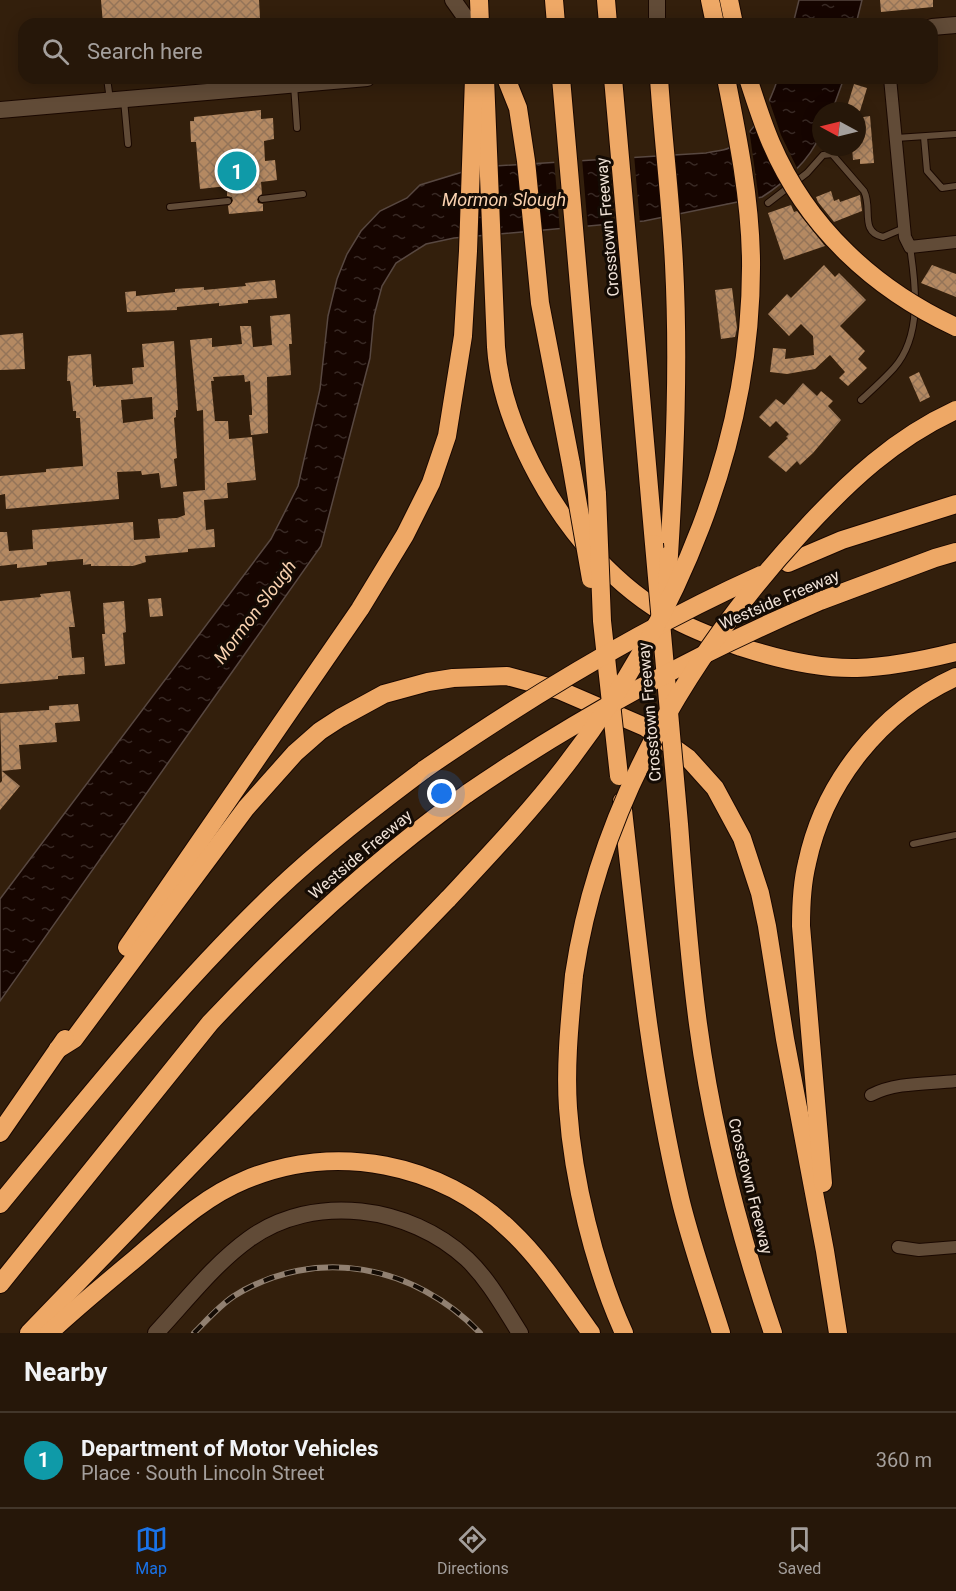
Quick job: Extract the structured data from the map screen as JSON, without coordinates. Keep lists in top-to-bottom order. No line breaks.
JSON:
{"streets":{"highway":["Crosstown Freeway","Westside Freeway"]},"water":["Mormon Slough"],"north":"left","page":{"search":"Search here","pins":"1","heading":"Nearby","list":[{"mark":"1","name":"Department of Motor Vehicles","note":"Place · South Lincoln Street","value":"360 m"}],"nav":["Map","Directions","Saved"]}}
